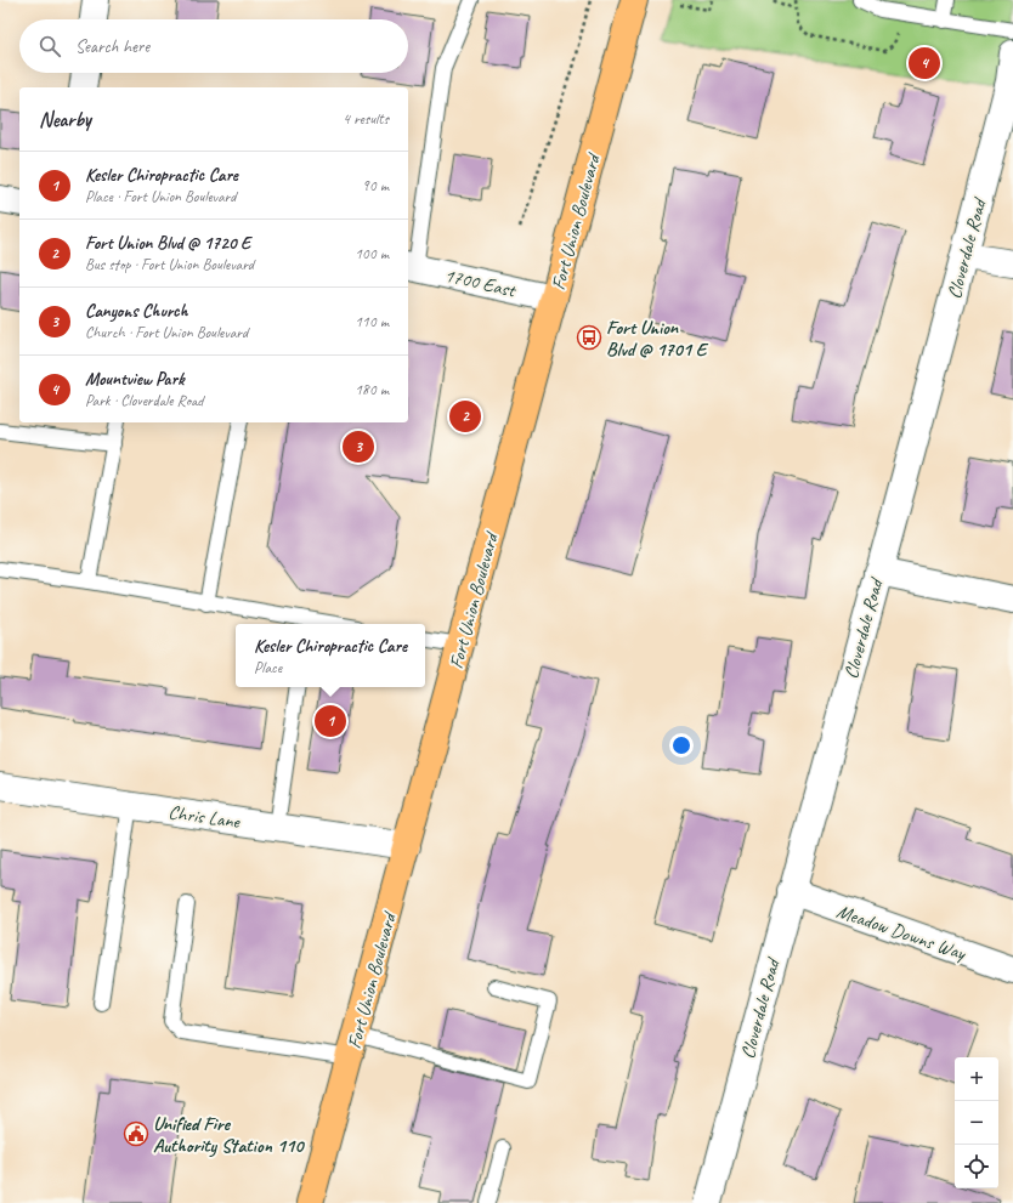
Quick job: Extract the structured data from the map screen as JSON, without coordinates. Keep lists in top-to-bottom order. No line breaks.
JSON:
{"streets":{"main road":["Fort Union Boulevard"],"street":["Cloverdale Road","1700 East","Chris Lane","Meadow Downs Way"]},"crossings":[["Fort Union Boulevard","1700 East"],["Fort Union Boulevard","Chris Lane"],["Cloverdale Road","Meadow Downs Way"]],"places":{"bus stop":["Fort Union Blvd @ 1701 E"],"public building":["Unified Fire Authority Station 110"]},"page":{"search":"Search here","pins":["4","2","3","1"],"heading":["Nearby","4 results"],"list":[{"mark":"1","name":"Kesler Chiropractic Care","note":"Place · Fort Union Boulevard","value":"90 m"},{"mark":"2","name":"Fort Union Blvd @ 1720 E","note":"Bus stop · Fort Union Boulevard","value":"100 m"},{"mark":"3","name":"Canyons Church","note":"Church · Fort Union Boulevard","value":"110 m"},{"mark":"4","name":"Mountview Park","note":"Park · Cloverdale Road","value":"180 m"}],"popup":["Kesler Chiropractic Care","Place"],"map_buttons":["+","−"]}}
